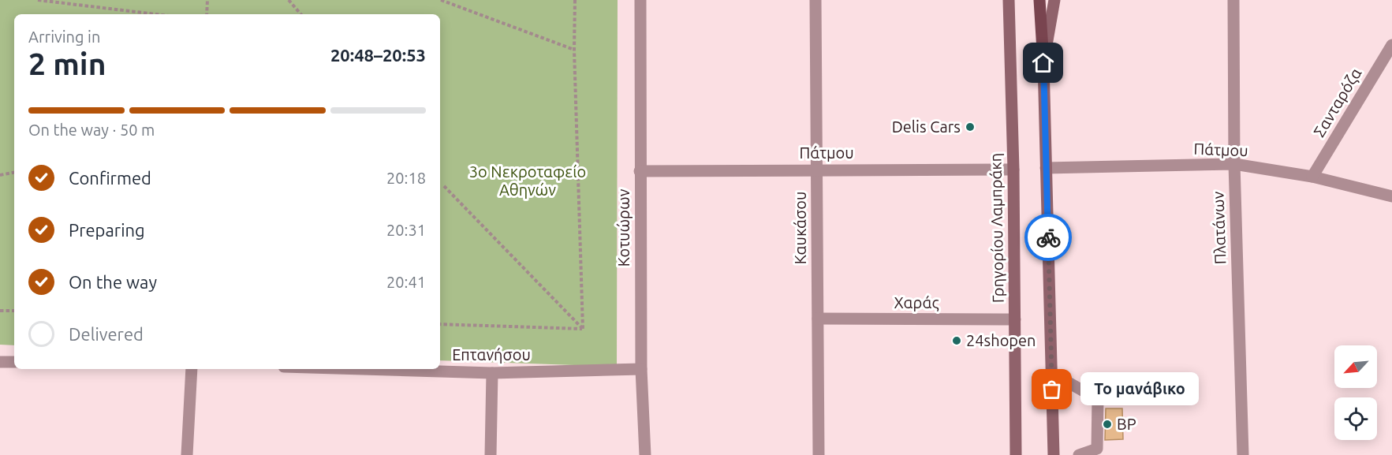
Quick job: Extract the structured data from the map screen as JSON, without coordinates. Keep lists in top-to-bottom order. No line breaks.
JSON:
{"streets":{"main road":["Γρηγορίου Λαμπράκη"],"street":["Σανταρόζα","Πάτμου","Κοτυώρων","Καυκάσου","Πλατάνων","Χαράς","Επτανήσου"]},"crossings":[["Σανταρόζα","Πάτμου"],["Πάτμου","Κοτυώρων"],["Πάτμου","Καυκάσου"],["Πάτμου","Γρηγορίου Λαμπράκη"],["Πάτμου","Πλατάνων"],["Κοτυώρων","Επτανήσου"],["Καυκάσου","Χαράς"],["Γρηγορίου Λαμπράκη","Χαράς"]],"parks":["3ο Νεκροταφείο Αθηνών"],"places":["Delis Cars","24shopen","Το μανάβικο","BP"],"north":"bottom left","page":{"heading":["2 min","Arriving in","20:48–20:53"],"bar":"On the way · 50 m","list":[["Confirmed","20:18"],["Preparing","20:31"],["On the way","20:41"],"Delivered"],"bubble":"Το μανάβικο"}}
